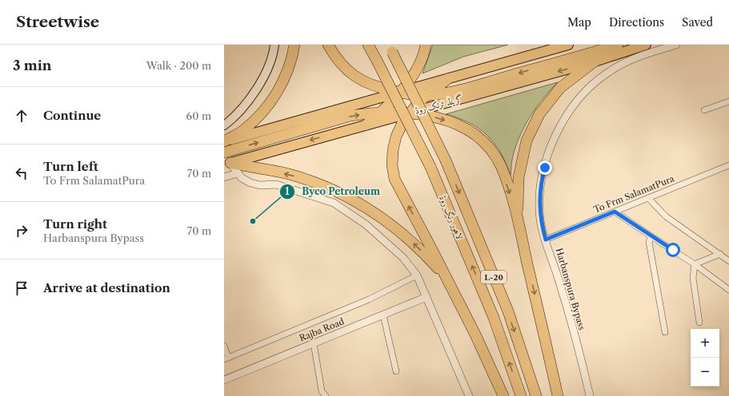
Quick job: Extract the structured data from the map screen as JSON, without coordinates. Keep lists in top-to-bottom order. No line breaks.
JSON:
{"streets":{"highway":["گرینڈ ٹرنک روڈ","لاہور رنگ روڈ","L-20"],"street":["To Frm SalamatPura","Harbanspura Bypass","Rajba Road"]},"crossings":[["To Frm SalamatPura","Harbanspura Bypass"]],"places":["Byco Petroleum"],"page":{"header":"Streetwise","nav":["Map","Directions","Saved"],"heading":["3 min","Walk · 200 m"],"list":[["Continue","60 m"],["Turn left","To Frm SalamatPura","70 m"],["Turn right","Harbanspura Bypass","70 m"],"Arrive at destination"],"map_buttons":["+","−"]}}
